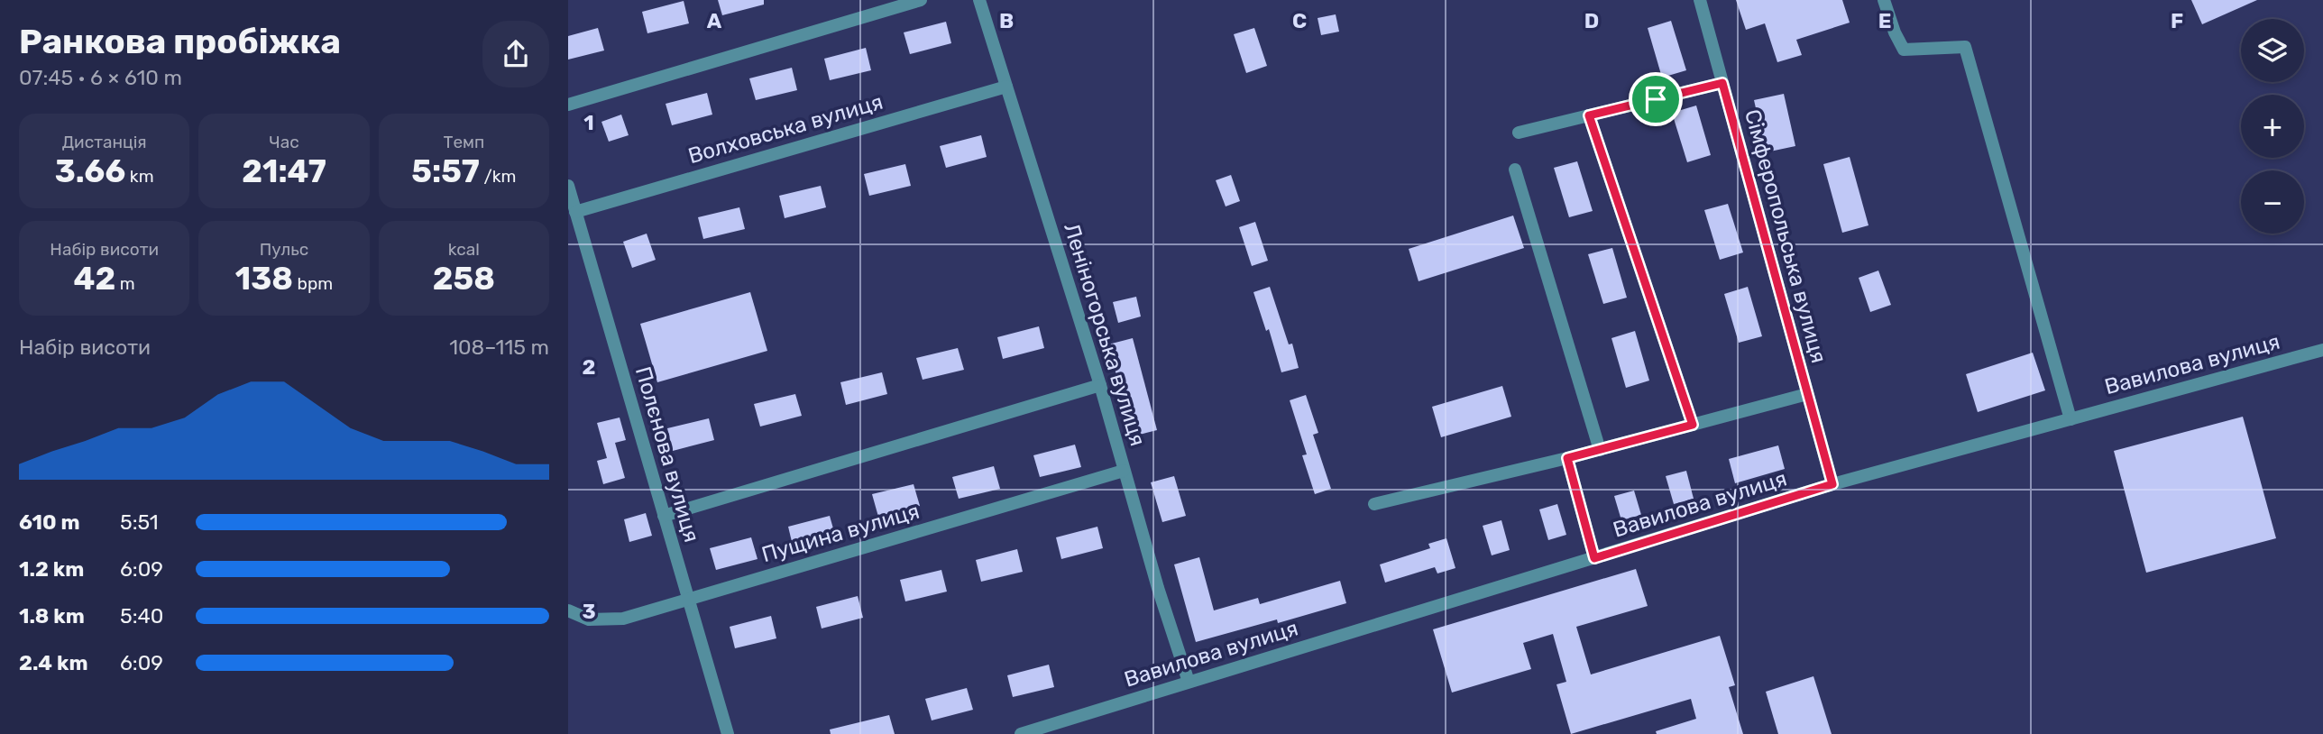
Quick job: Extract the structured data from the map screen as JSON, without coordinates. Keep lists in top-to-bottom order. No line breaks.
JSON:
{"streets":{"street":["Волховська вулиця","Сімферопольська вулиця","Леніногорська вулиця","Вавилова вулиця","Полєнова вулиця","Пущина вулиця"]},"crossings":[["Волховська вулиця","Леніногорська вулиця"],["Волховська вулиця","Полєнова вулиця"],["Сімферопольська вулиця","Вавилова вулиця"],["Леніногорська вулиця","Вавилова вулиця"],["Леніногорська вулиця","Пущина вулиця"],["Полєнова вулиця","Пущина вулиця"]],"page":{"heading":["Ранкова пробіжка","07:45 · 6 × 610 m"],"map_buttons":["+","−"],"stats":[["Дистанція","3.66 km"],["Час","21:47"],["Темп","5:57 /km"],["Набір висоти","42 m"],["Пульс","138 bpm"],["kcal","258"]],"chart":["Набір висоти","108–115 m"],"list":[{"name":"610 m","note":"5:51"},{"name":"1.2 km","note":"6:09"},{"name":"1.8 km","note":"5:40"},{"name":"2.4 km","note":"6:09"}]},"grid":{"columns":["A","B","C","D","E","F"],"rows":["1","2","3"]}}
